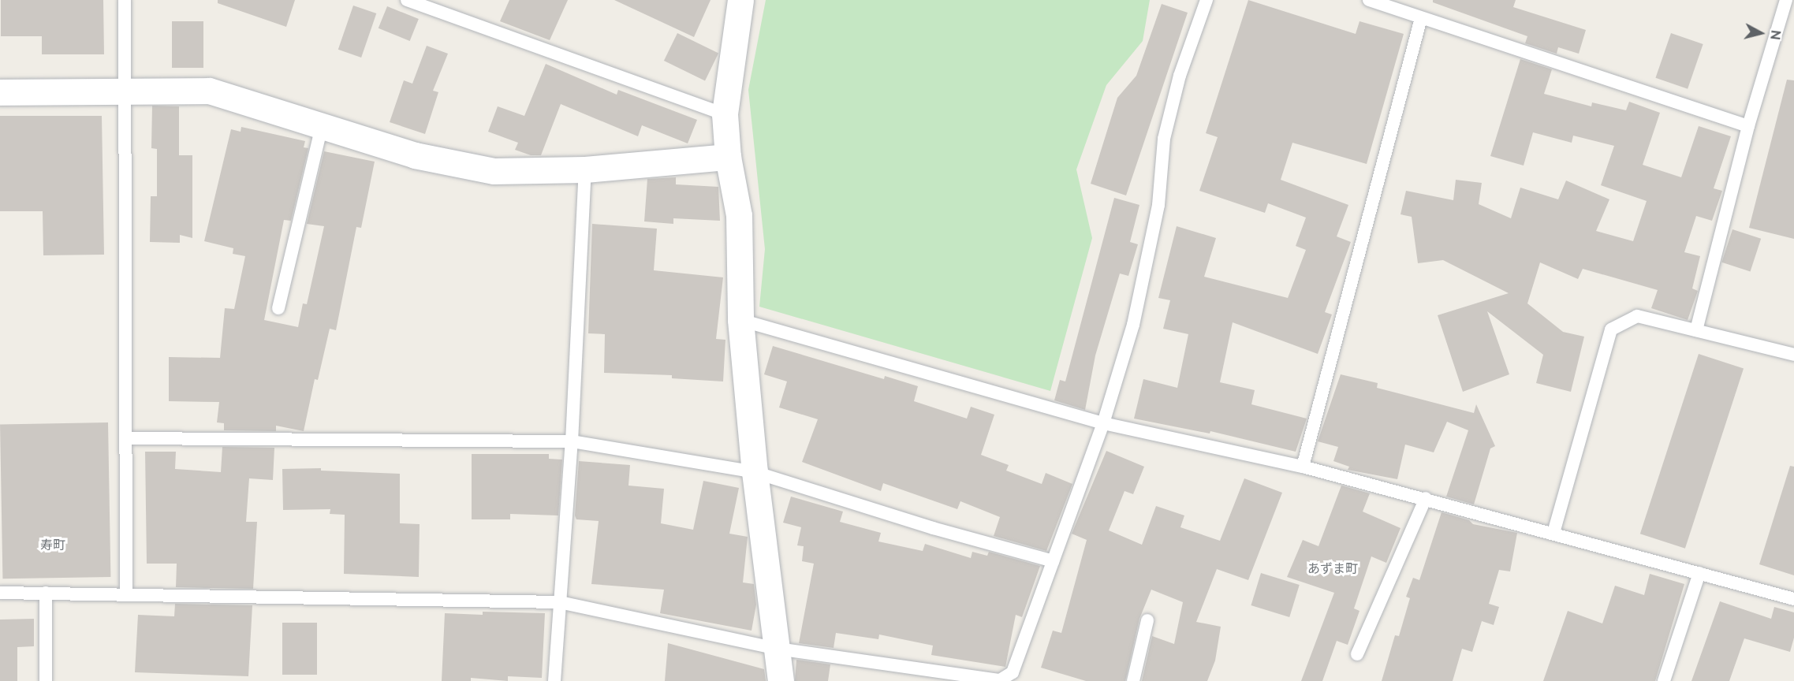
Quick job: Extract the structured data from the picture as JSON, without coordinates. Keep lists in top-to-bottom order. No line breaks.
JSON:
{"districts":["寿町","あずま町"],"north":"right"}
